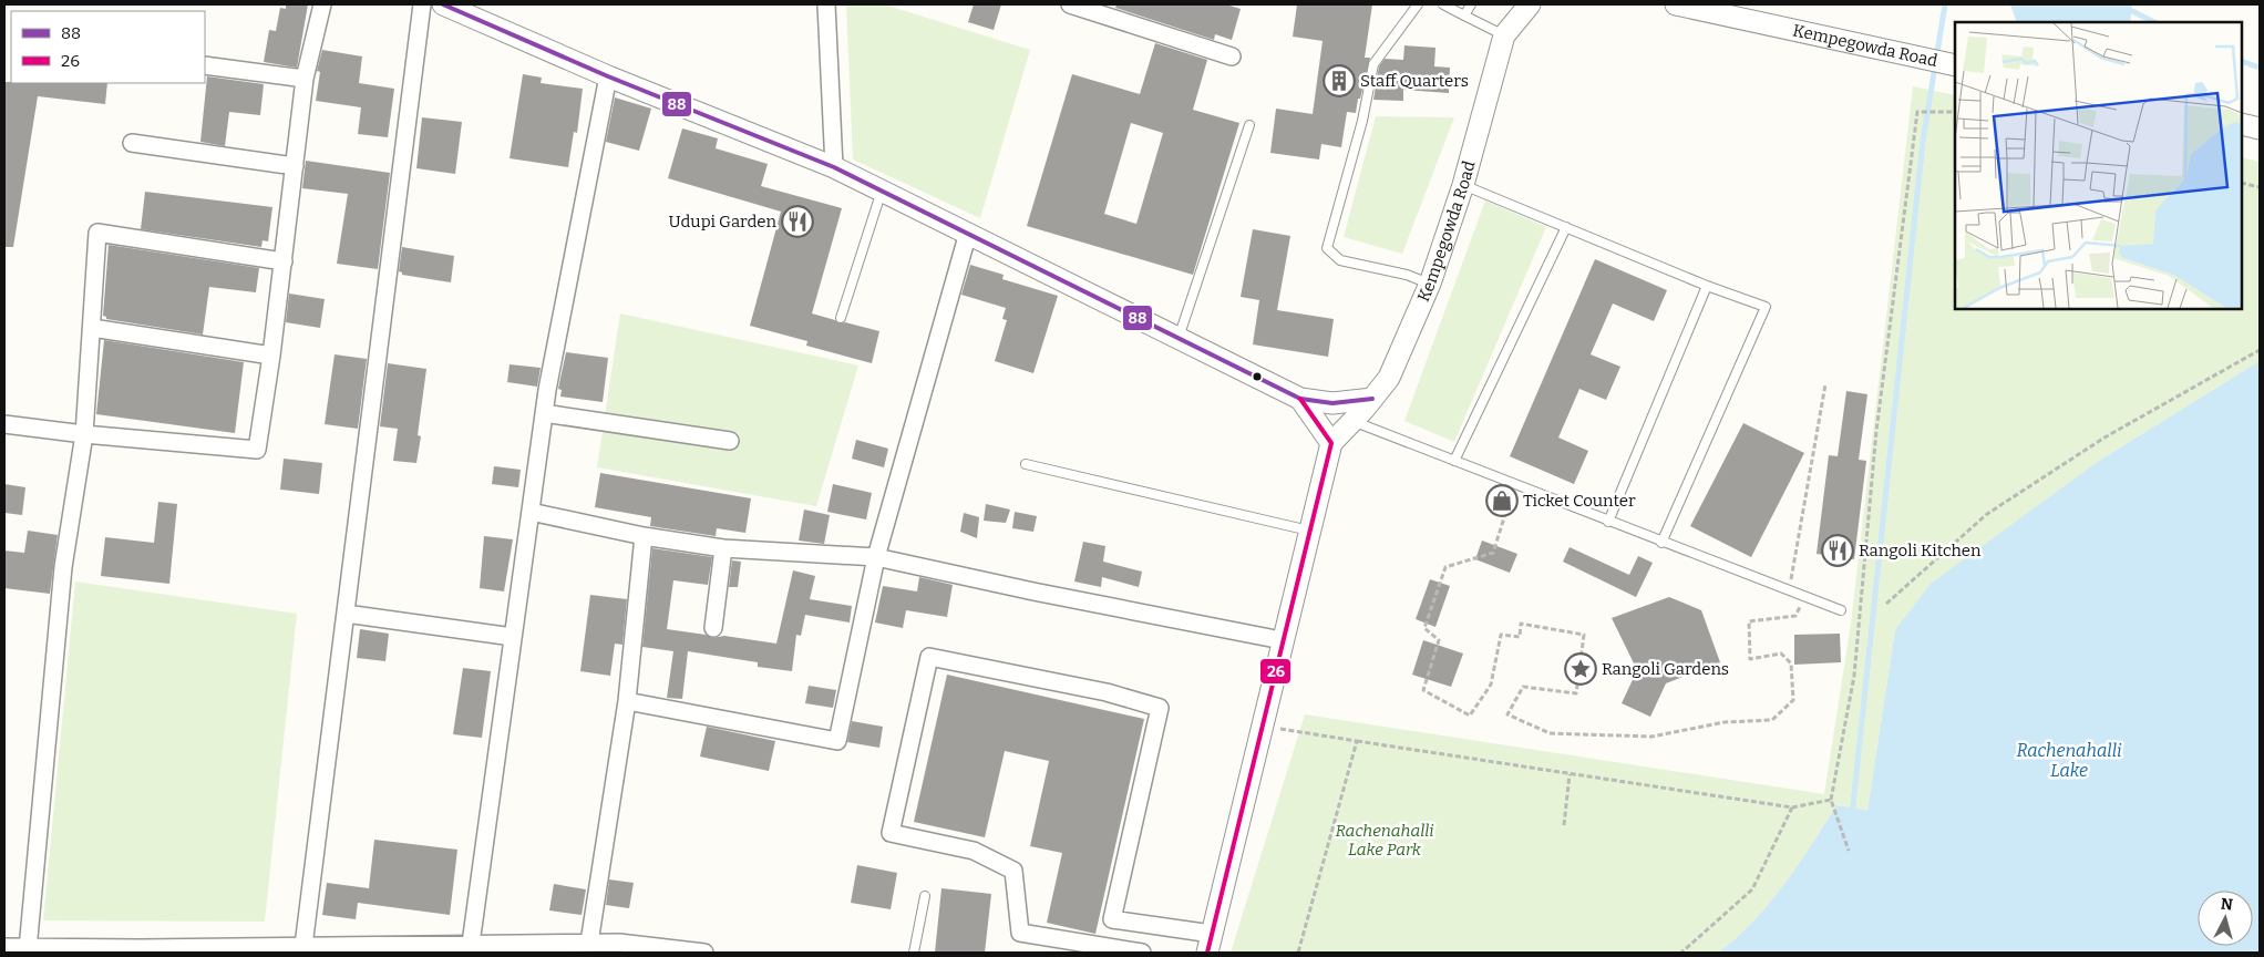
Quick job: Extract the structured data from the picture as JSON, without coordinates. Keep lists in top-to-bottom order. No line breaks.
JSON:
{"streets":{"street":["Kempegowda Road"]},"water":["Rachenahalli Lake"],"parks":["Rachenahalli Lake Park"],"places":{"building":["Staff Quarters"],"restaurant":["Udupi Garden","Rangoli Kitchen"],"shop":["Ticket Counter"],"place":["Rangoli Gardens"]},"lines":["transit line 88","transit line 26"],"legend":["88","26"],"north":"top"}
